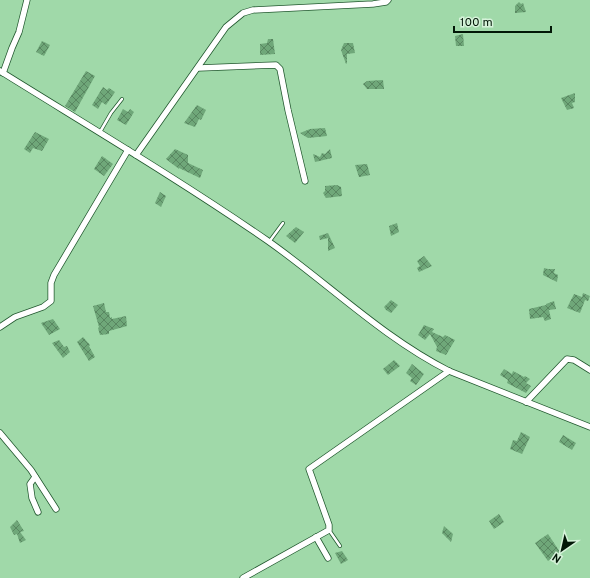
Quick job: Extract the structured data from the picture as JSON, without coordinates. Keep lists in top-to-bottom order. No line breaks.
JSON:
{"scale_bar":"100 m","north":"bottom left"}
